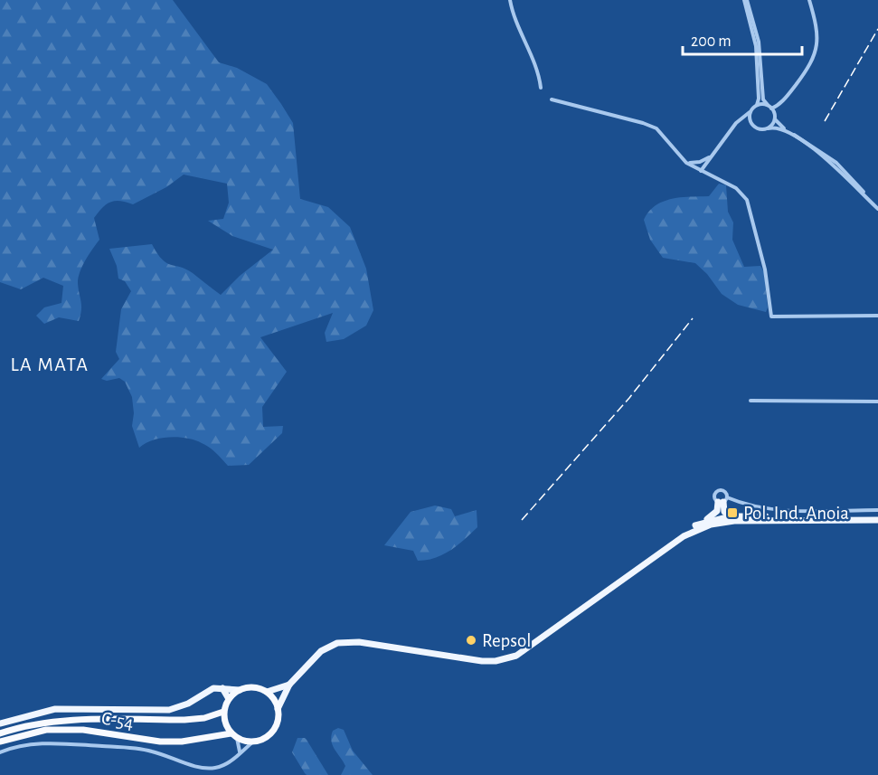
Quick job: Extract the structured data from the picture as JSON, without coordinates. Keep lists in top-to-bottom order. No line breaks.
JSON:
{"streets":{"highway":["C-54"]},"districts":["LA MATA"],"places":{"transit":["Pol. Ind. Anoia"],"other":["Repsol"]},"scale_bar":"200 m"}
